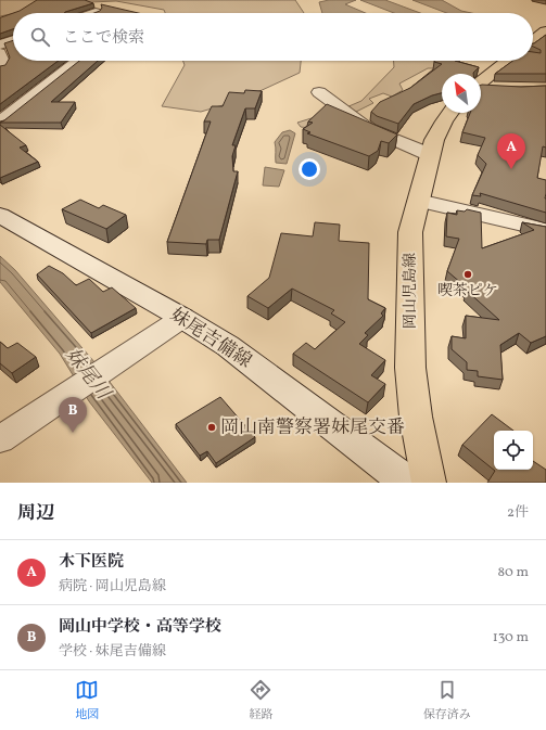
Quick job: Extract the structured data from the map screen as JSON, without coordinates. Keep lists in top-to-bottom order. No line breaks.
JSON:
{"streets":{"main road":["岡山児島線","妹尾吉備線"]},"water":["妹尾川"],"places":["喫茶ピケ","岡山南警察署妹尾交番"],"north":"top left","page":{"search":"ここで検索","pins":["A","B"],"heading":["周辺","2件"],"list":[{"mark":"A","name":"木下医院","note":"病院 · 岡山児島線","value":"80 m"},{"mark":"B","name":"岡山中学校・高等学校","note":"学校 · 妹尾吉備線","value":"130 m"}],"nav":["地図","経路","保存済み"]}}
